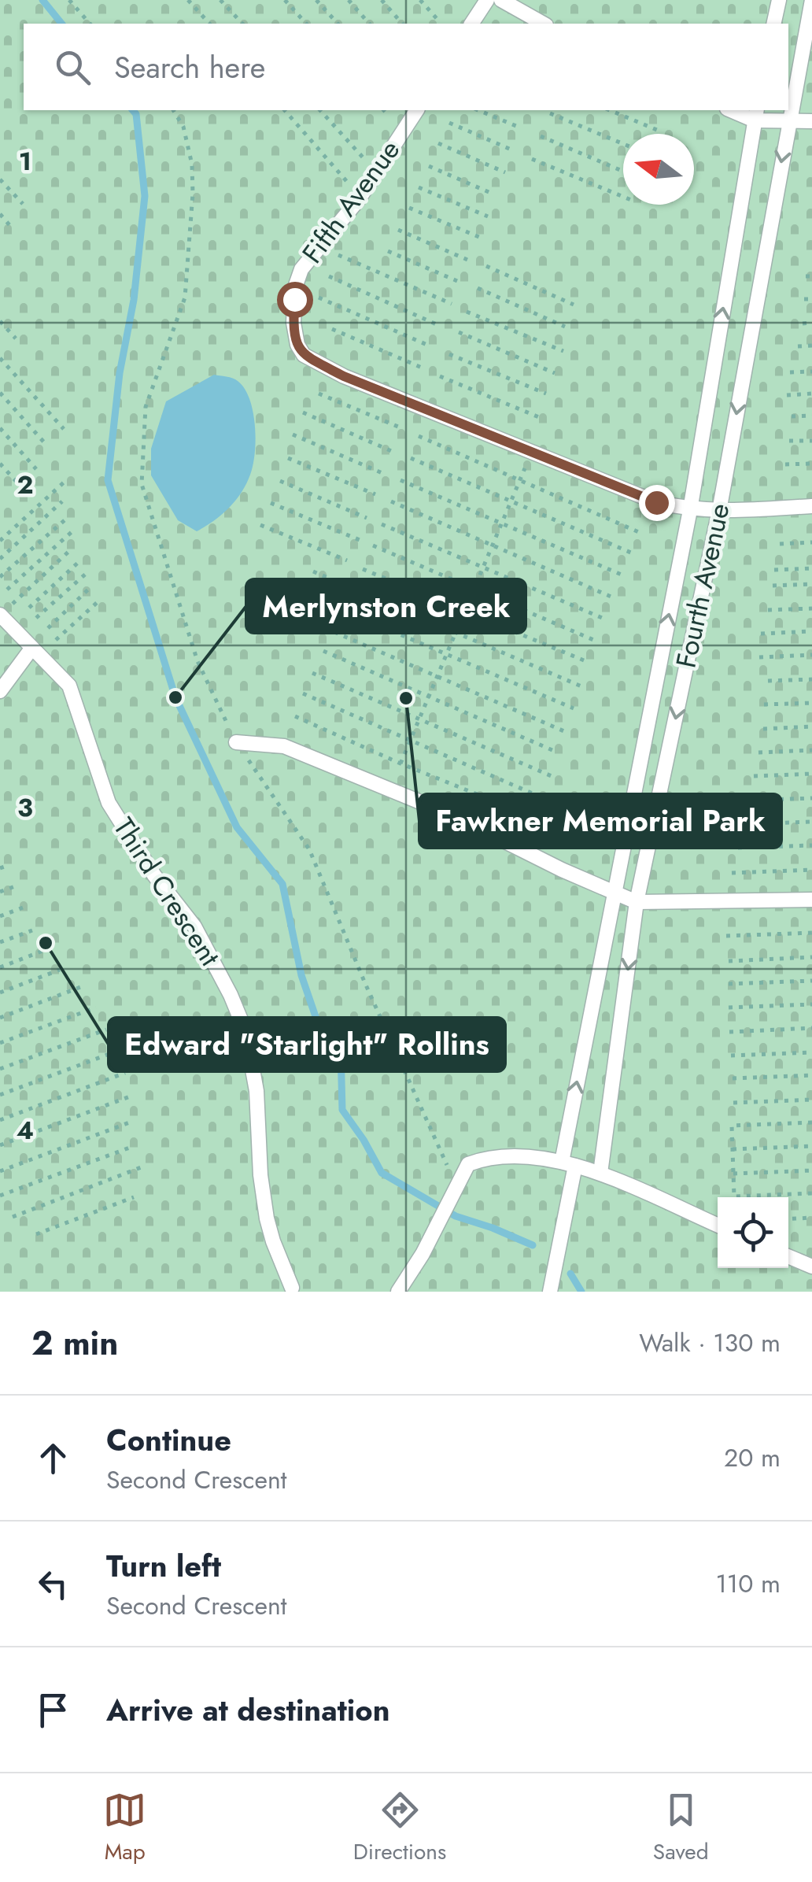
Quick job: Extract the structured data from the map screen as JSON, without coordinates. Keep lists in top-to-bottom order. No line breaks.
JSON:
{"streets":{"lane":["Fifth Avenue","Fourth Avenue","Third Crescent"]},"places":["Merlynston Creek","Fawkner Memorial Park","Edward \"Starlight\" Rollins"],"north":"left","page":{"search":"Search here","heading":["2 min","Walk · 130 m"],"list":[["Continue","Second Crescent","20 m"],["Turn left","Second Crescent","110 m"],"Arrive at destination"],"nav":["Map","Directions","Saved"]},"grid":{"rows":["1","2","3","4"]}}
